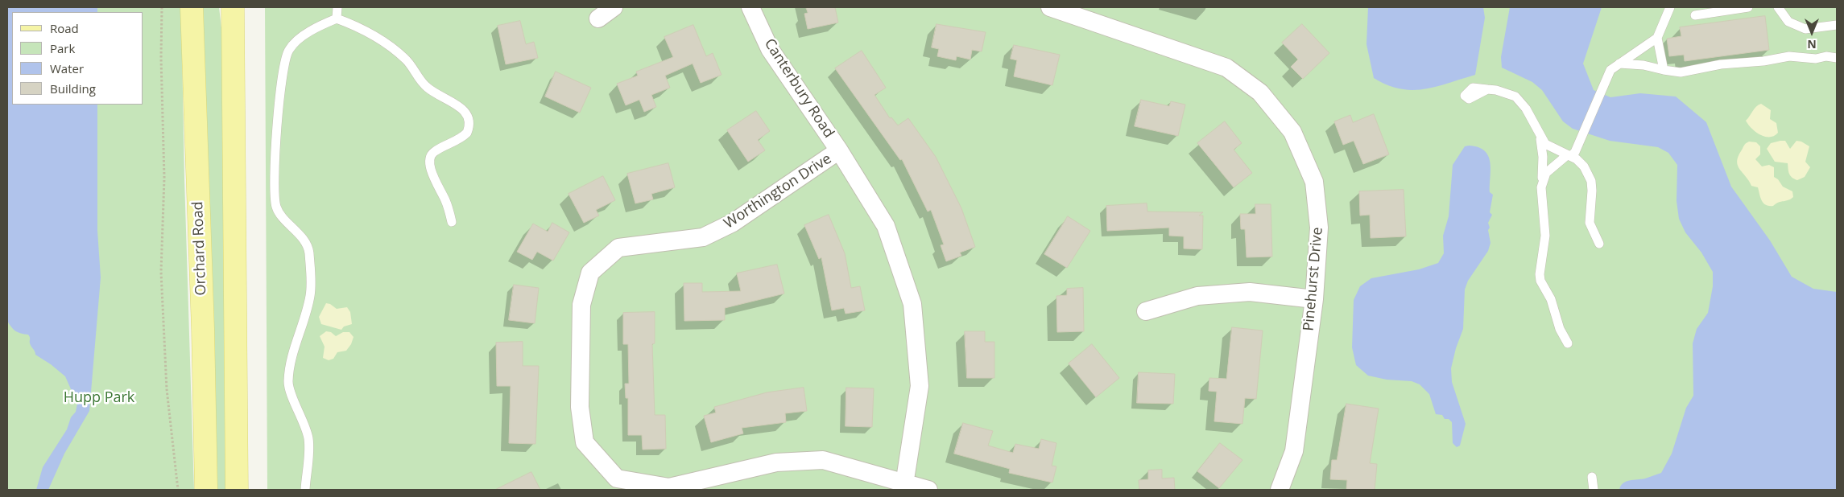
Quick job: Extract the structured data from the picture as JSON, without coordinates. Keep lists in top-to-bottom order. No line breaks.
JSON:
{"streets":{"main road":["Orchard Road"],"street":["Canterbury Road","Worthington Drive","Pinehurst Drive"]},"crossings":[["Canterbury Road","Worthington Drive"]],"parks":["Hupp Park"],"legend":["Road","Park","Water","Building"],"north":"bottom"}
